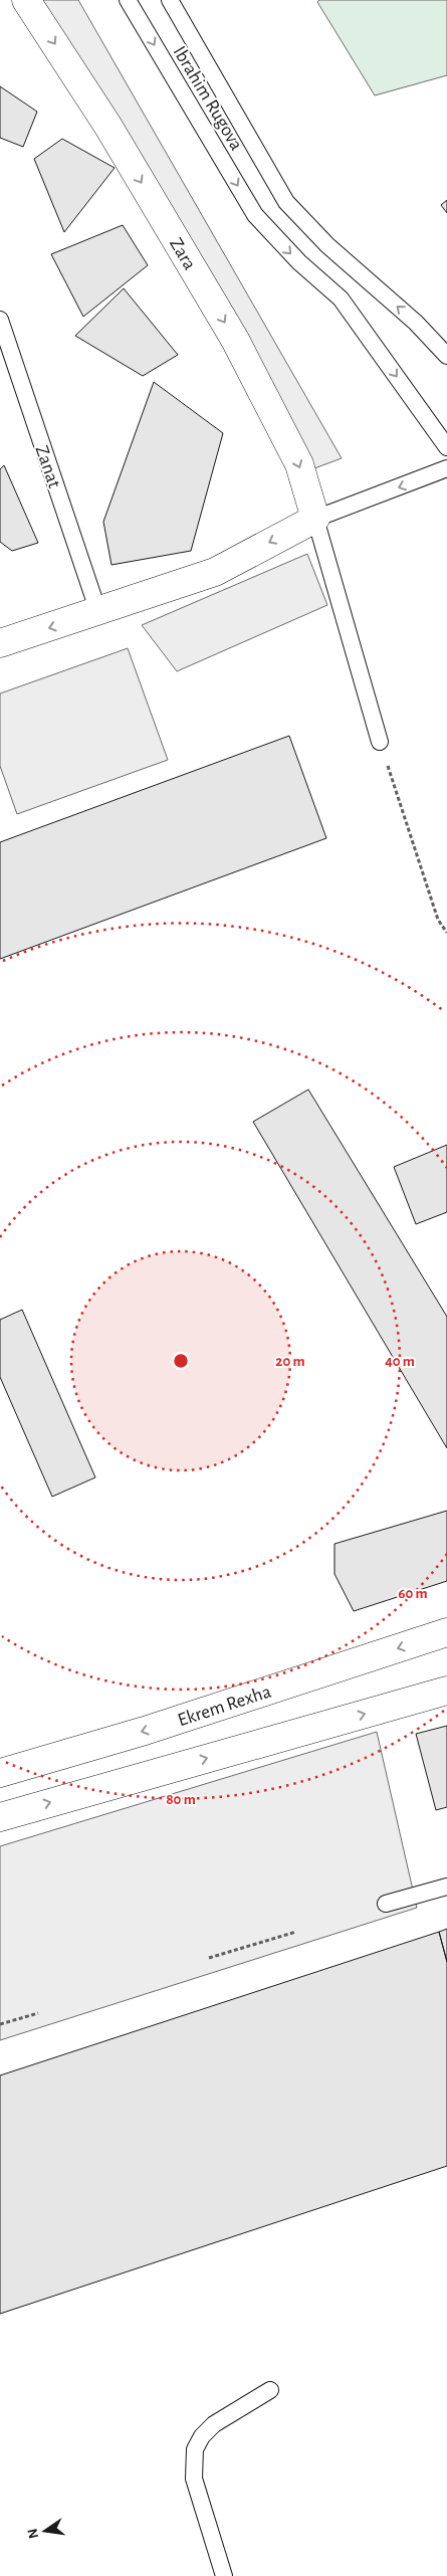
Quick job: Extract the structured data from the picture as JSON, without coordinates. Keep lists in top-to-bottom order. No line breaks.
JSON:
{"streets":{"street":["Zara","Ekrem Rexha"],"lane":["Ibrahim Rugova","Zanat"]},"one_way":["Zara"],"north":"left","rings":["20 m","40 m","60 m","80 m"]}
